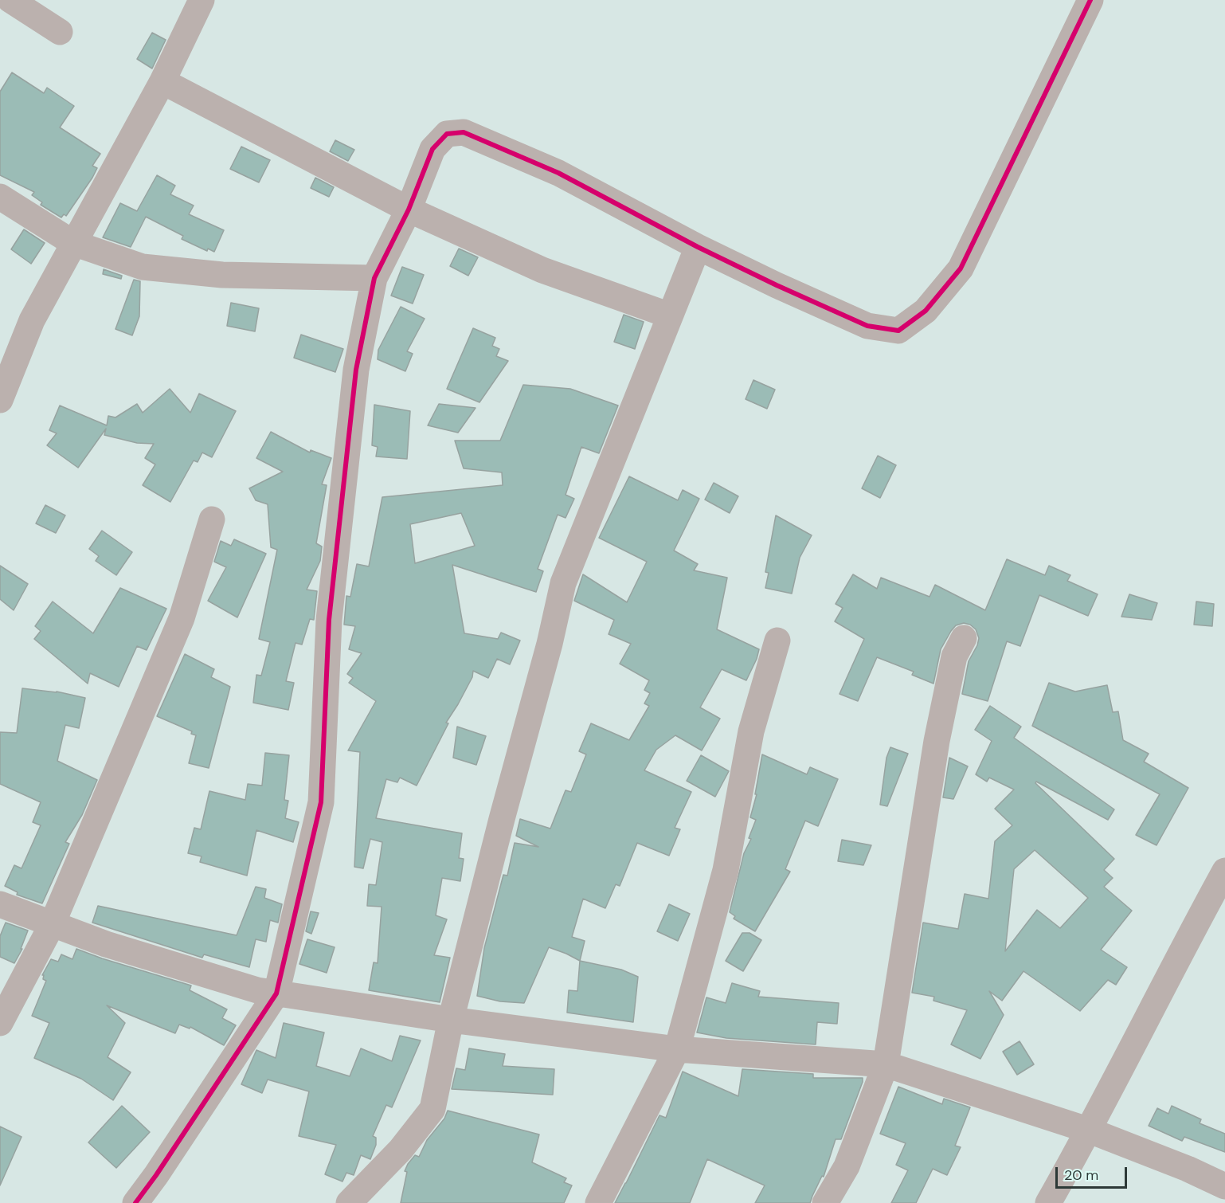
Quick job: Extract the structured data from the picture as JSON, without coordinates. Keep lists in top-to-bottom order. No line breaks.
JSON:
{"scale_bar":"20 m"}
